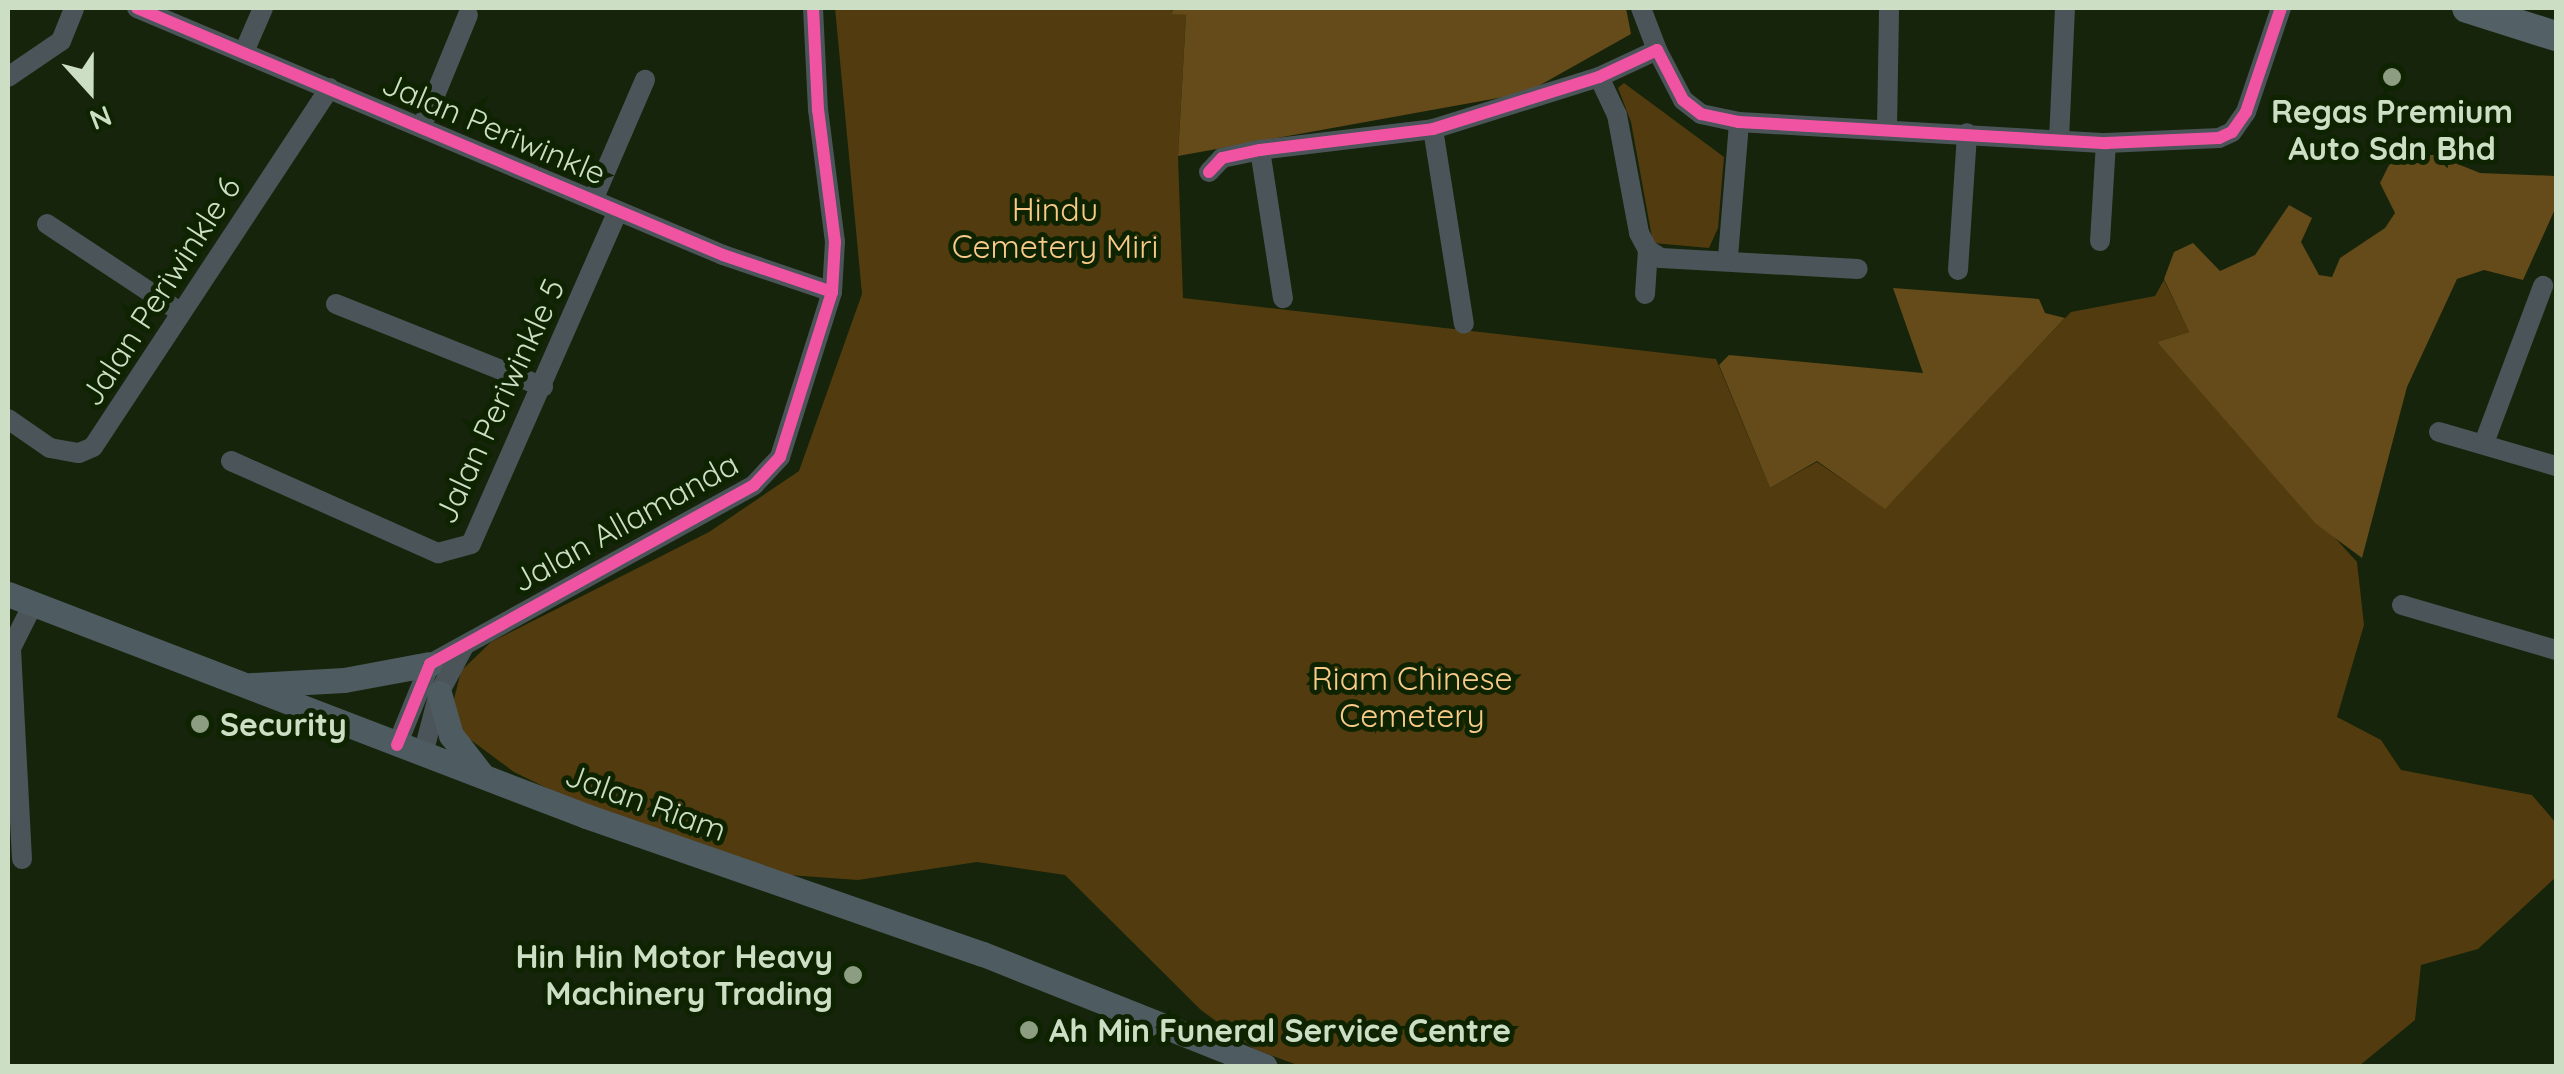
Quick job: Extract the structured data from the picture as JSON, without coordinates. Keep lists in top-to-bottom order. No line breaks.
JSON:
{"streets":{"main road":["Jalan Riam"],"street":["Jalan Periwinkle","Jalan Periwinkle 6","Jalan Periwinkle 5","Jalan Allamanda"]},"crossings":[["Jalan Periwinkle","Jalan Periwinkle 6"],["Jalan Periwinkle","Jalan Periwinkle 5"],["Jalan Periwinkle","Jalan Allamanda"]],"parks":["Hindu Cemetery Miri","Riam Chinese Cemetery"],"places":["Regas Premium Auto Sdn Bhd","Security","Hin Hin Motor Heavy Machinery Trading","Ah Min Funeral Service Centre"],"north":"bottom"}
